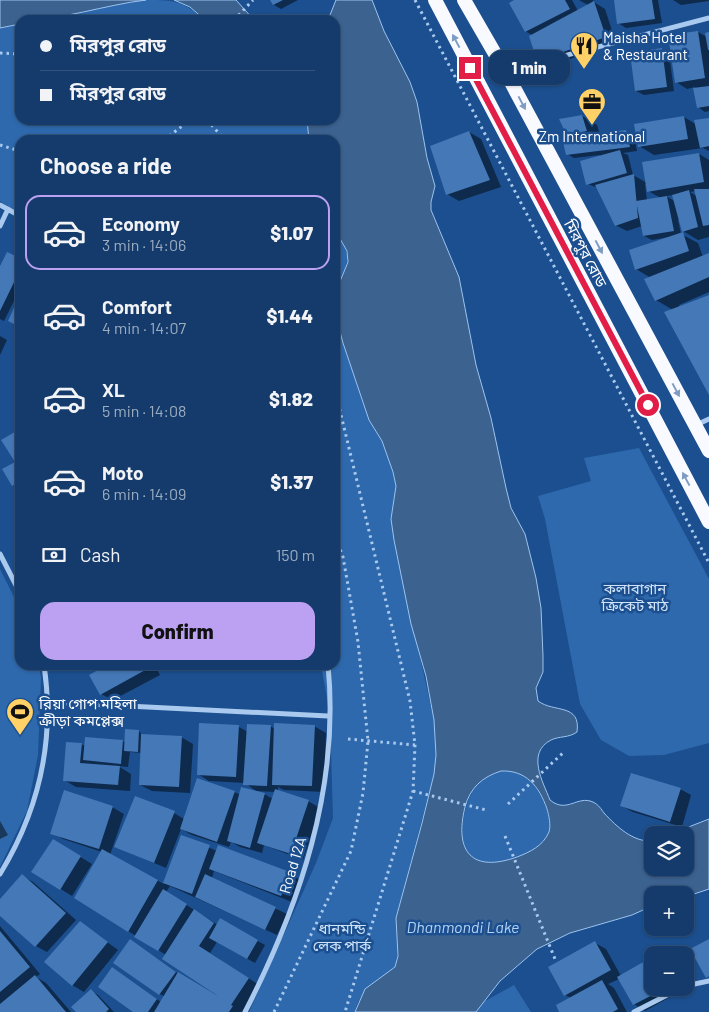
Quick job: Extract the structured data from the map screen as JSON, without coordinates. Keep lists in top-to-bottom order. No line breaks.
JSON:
{"streets":{"highway":["মিরপুর রোড"],"street":["Road 12A"]},"water":["Dhanmondi Lake"],"parks":["কলাবাগান ক্রিকেট মাঠ","ধানমন্ডি লেক পার্ক"],"places":{"restaurant":["Maisha Hotel & Restaurant"],"office":["Zm International"],"sports":["রিয়া গোপ মহিলা ক্রীড়া কমপ্লেক্স"]},"page":{"banner":["মিরপুর রোড","মিরপুর রোড"],"bubble":"1 min","heading":"Choose a ride","list":[{"name":"Economy","note":"3 min · 14:06","value":"$1.07"},{"name":"Comfort","note":"4 min · 14:07","value":"$1.44"},{"name":"XL","note":"5 min · 14:08","value":"$1.82"},{"name":"Moto","note":"6 min · 14:09","value":"$1.37"}],"pay":["Cash","150 m"],"buttons":"Confirm","map_buttons":["+","−"]}}
